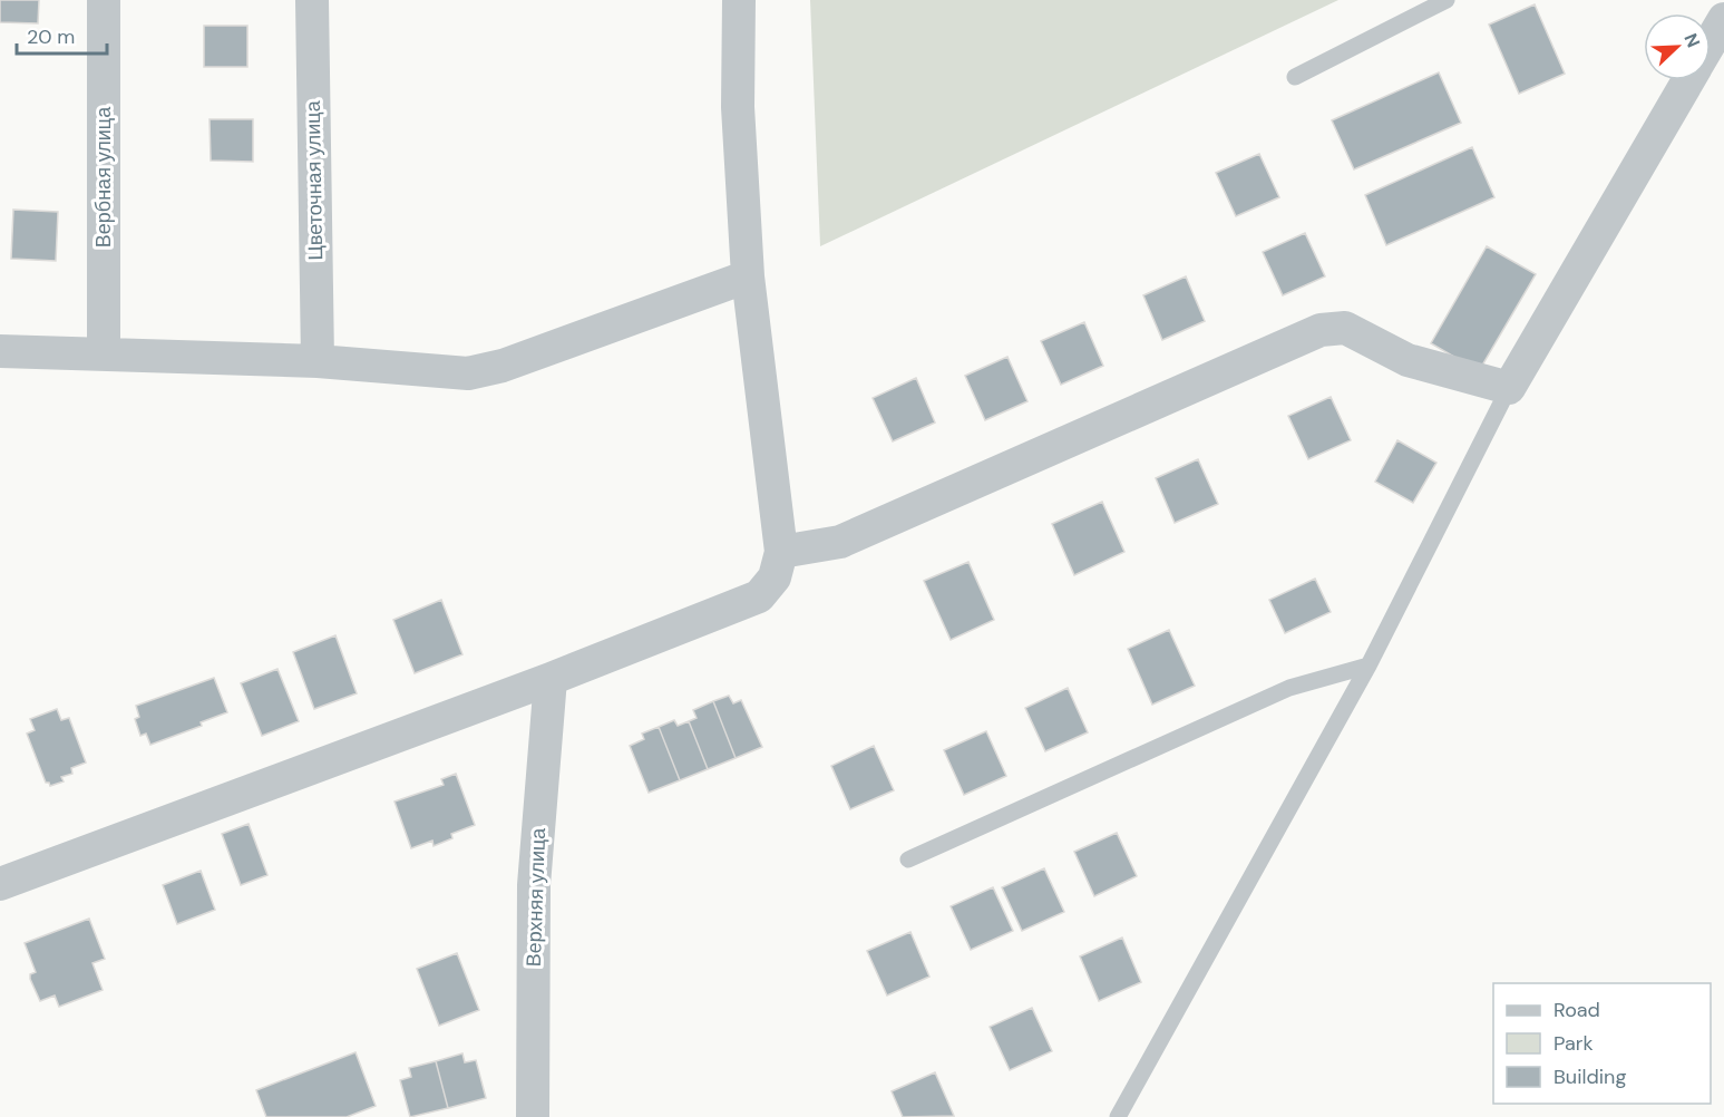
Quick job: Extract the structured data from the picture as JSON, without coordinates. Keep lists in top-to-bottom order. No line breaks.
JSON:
{"streets":{"street":["Вербная улица","Цветочная улица","Верхняя улица"]},"legend":["Road","Park","Building"],"scale_bar":"20 m","north":"top right"}
